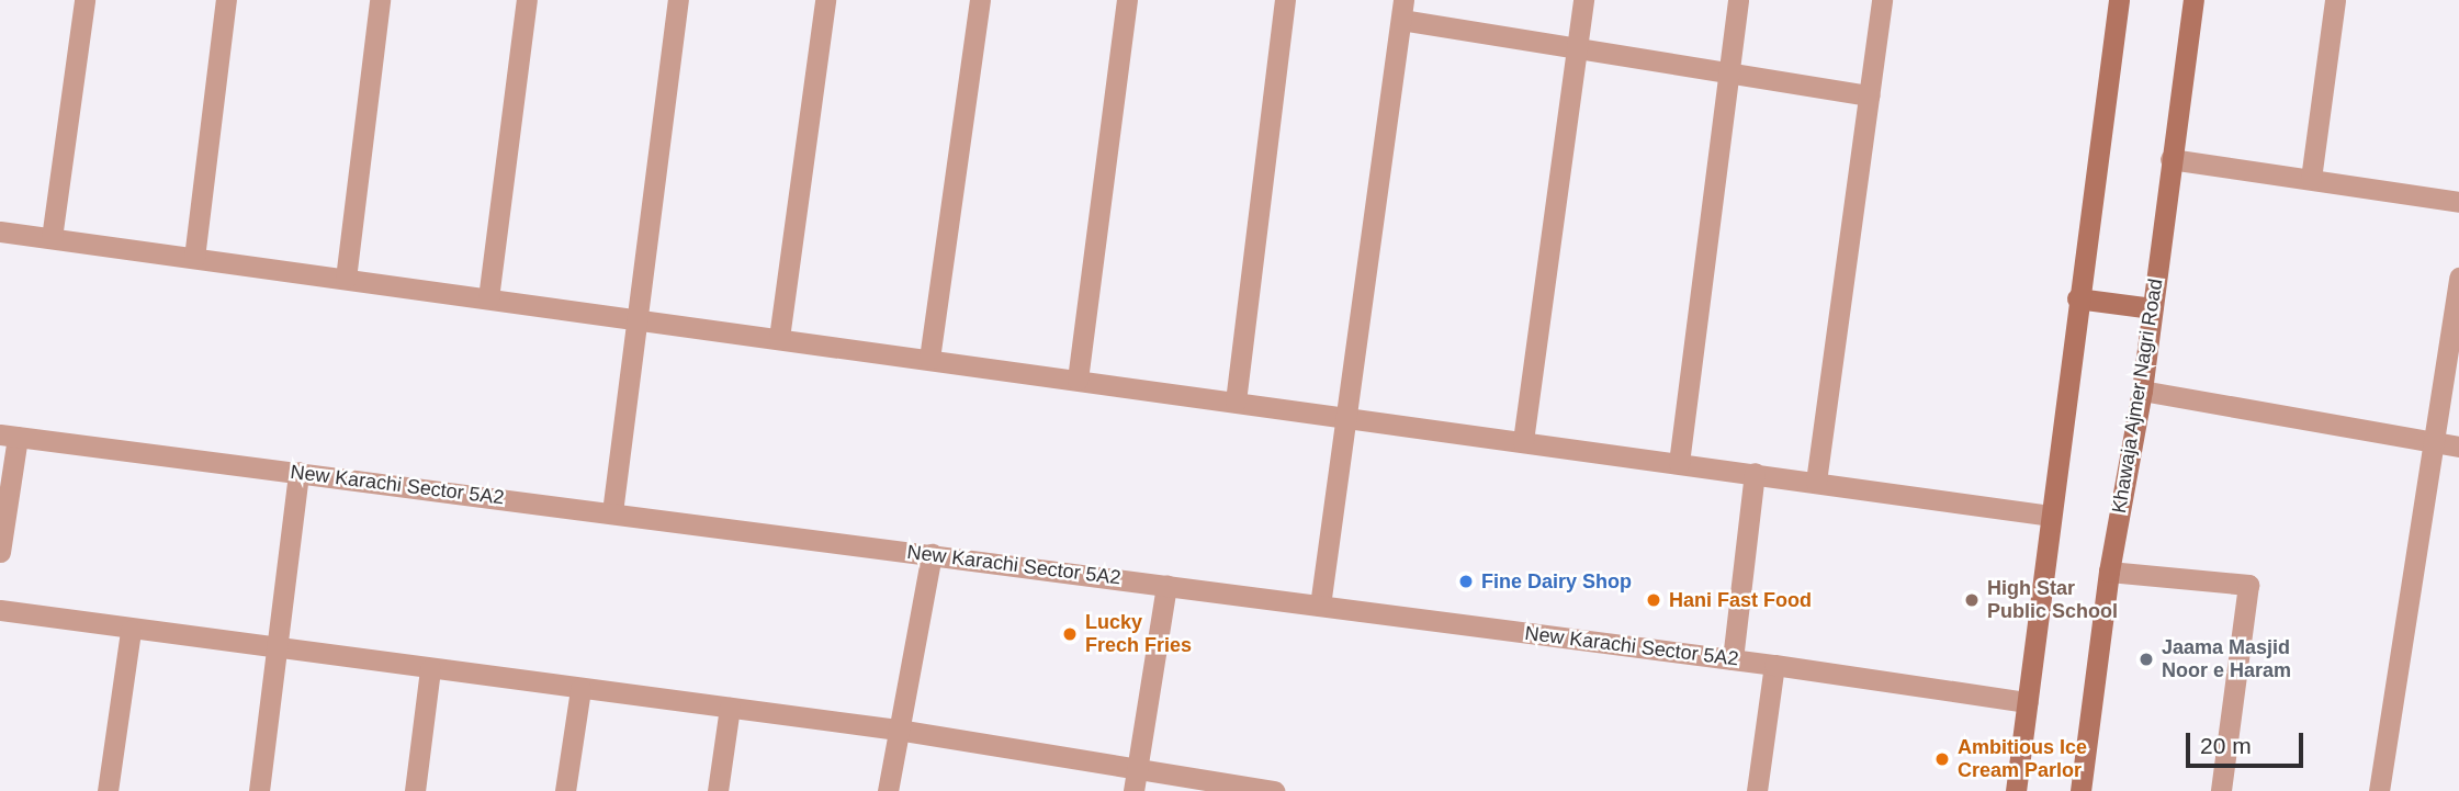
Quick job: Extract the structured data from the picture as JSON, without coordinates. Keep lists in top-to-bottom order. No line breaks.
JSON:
{"streets":{"main road":["Khawaja Ajmer Nagri Road"],"street":["New Karachi Sector 5A2"]},"places":["Fine Dairy Shop","Hani Fast Food","High Star Public School","Lucky Frech Fries","Jaama Masjid Noor e Haram","Ambitious Ice Cream Parlor"],"scale_bar":"20 m"}
